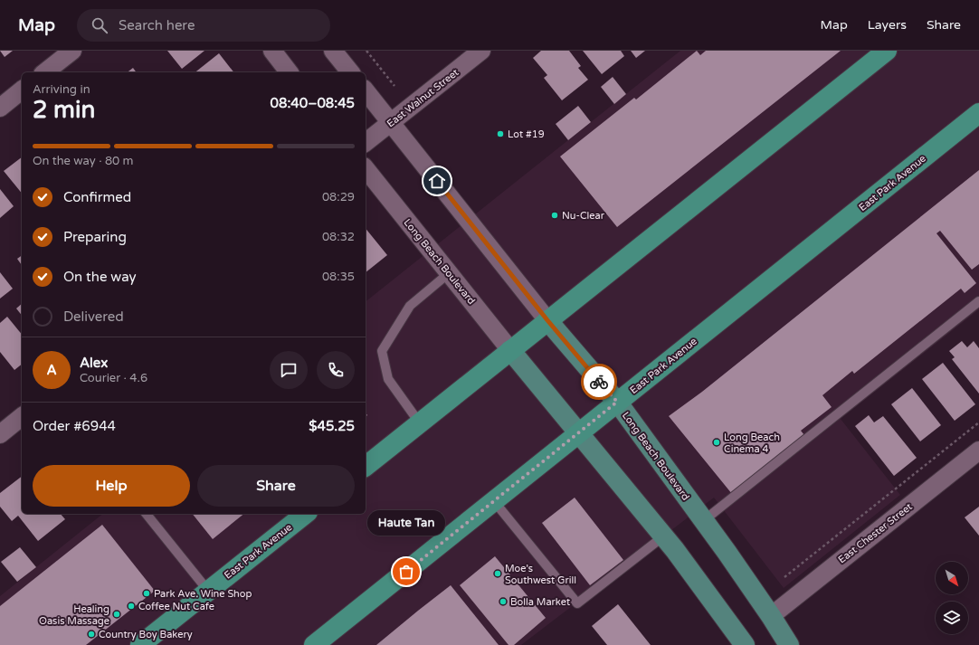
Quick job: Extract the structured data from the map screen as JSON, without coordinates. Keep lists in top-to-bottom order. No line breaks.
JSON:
{"streets":{"highway":["East Park Avenue"],"main road":["Long Beach Boulevard"],"street":["East Walnut Street","East Chester Street"]},"crossings":[["East Walnut Street","Long Beach Boulevard"],["East Park Avenue","Long Beach Boulevard"],["Long Beach Boulevard","East Chester Street"]],"places":["Lot #19","Nu-Clear","Long Beach Cinema 4","Haute Tan","Moe's Southwest Grill","Park Ave. Wine Shop","Bolla Market","Coffee Nut Cafe","Healing Oasis Massage","Country Boy Bakery"],"north":"bottom right","page":{"header":"Map","search":"Search here","nav":["Map","Layers","Share"],"heading":["2 min","Arriving in","08:40–08:45"],"panel":["Alex","Courier · 4.6","Order #6944","$45.25"],"bar":"On the way · 80 m","list":[["Confirmed","08:29"],["Preparing","08:32"],["On the way","08:35"],"Delivered"],"round":"A","buttons":["Help","Share"],"bubble":"Haute Tan"}}
